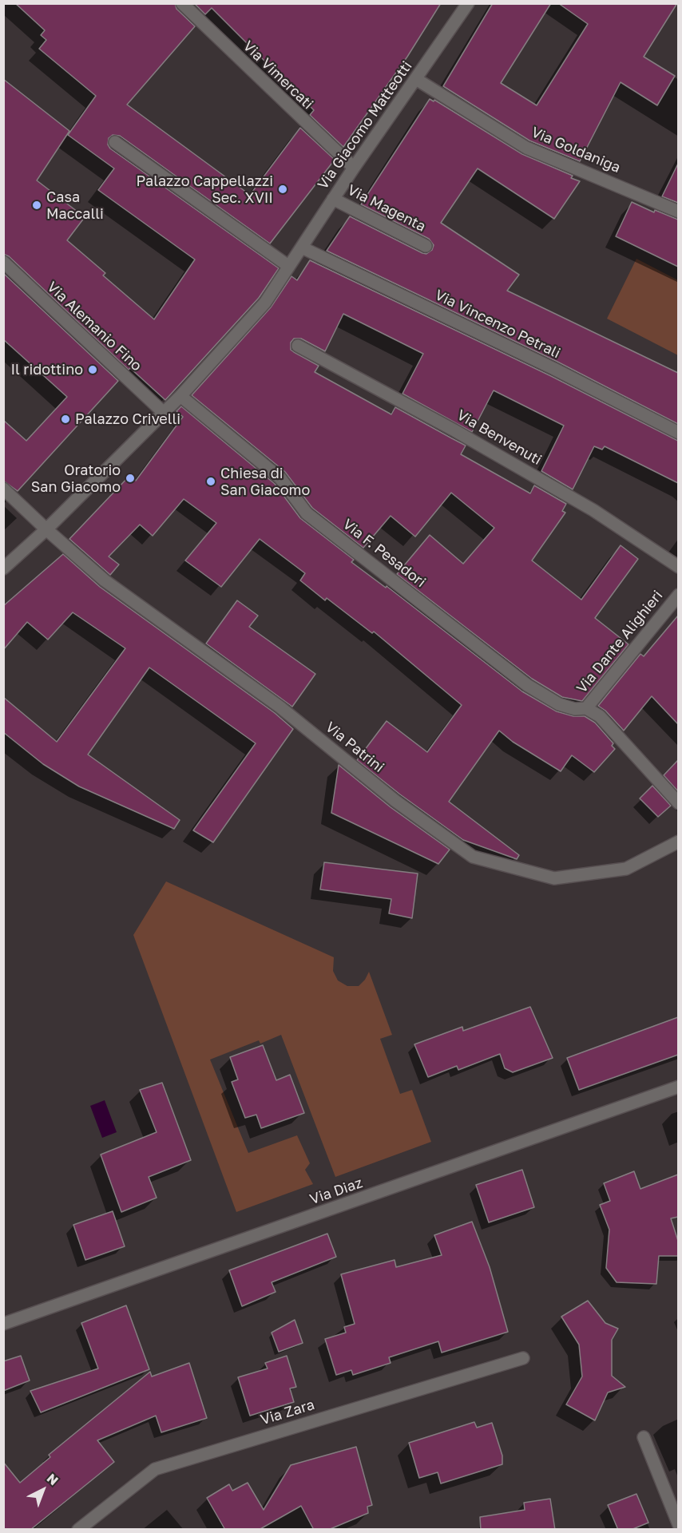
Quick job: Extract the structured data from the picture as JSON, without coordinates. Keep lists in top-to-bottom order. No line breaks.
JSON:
{"streets":{"street":["Via Vimercati","Via Giacomo Matteotti","Via Goldaniga","Via Magenta","Via Vincenzo Petrali","Via Alemanio Fino","Via Benvenuti","Via F. Pesadori","Via Dante Alighieri","Via Patrini","Via Diaz","Via Zara"]},"crossings":[["Via Vimercati","Via Giacomo Matteotti"],["Via Giacomo Matteotti","Via Goldaniga"],["Via Giacomo Matteotti","Via Magenta"],["Via Giacomo Matteotti","Via Vincenzo Petrali"],["Via Giacomo Matteotti","Via Alemanio Fino"],["Via Giacomo Matteotti","Via F. Pesadori"],["Via Giacomo Matteotti","Via Patrini"],["Via F. Pesadori","Via Dante Alighieri"]],"places":["Palazzo Cappellazzi Sec. XVII","Casa Maccalli","Il ridottino","Palazzo Crivelli","Oratorio San Giacomo","Chiesa di San Giacomo"],"north":"top right"}
